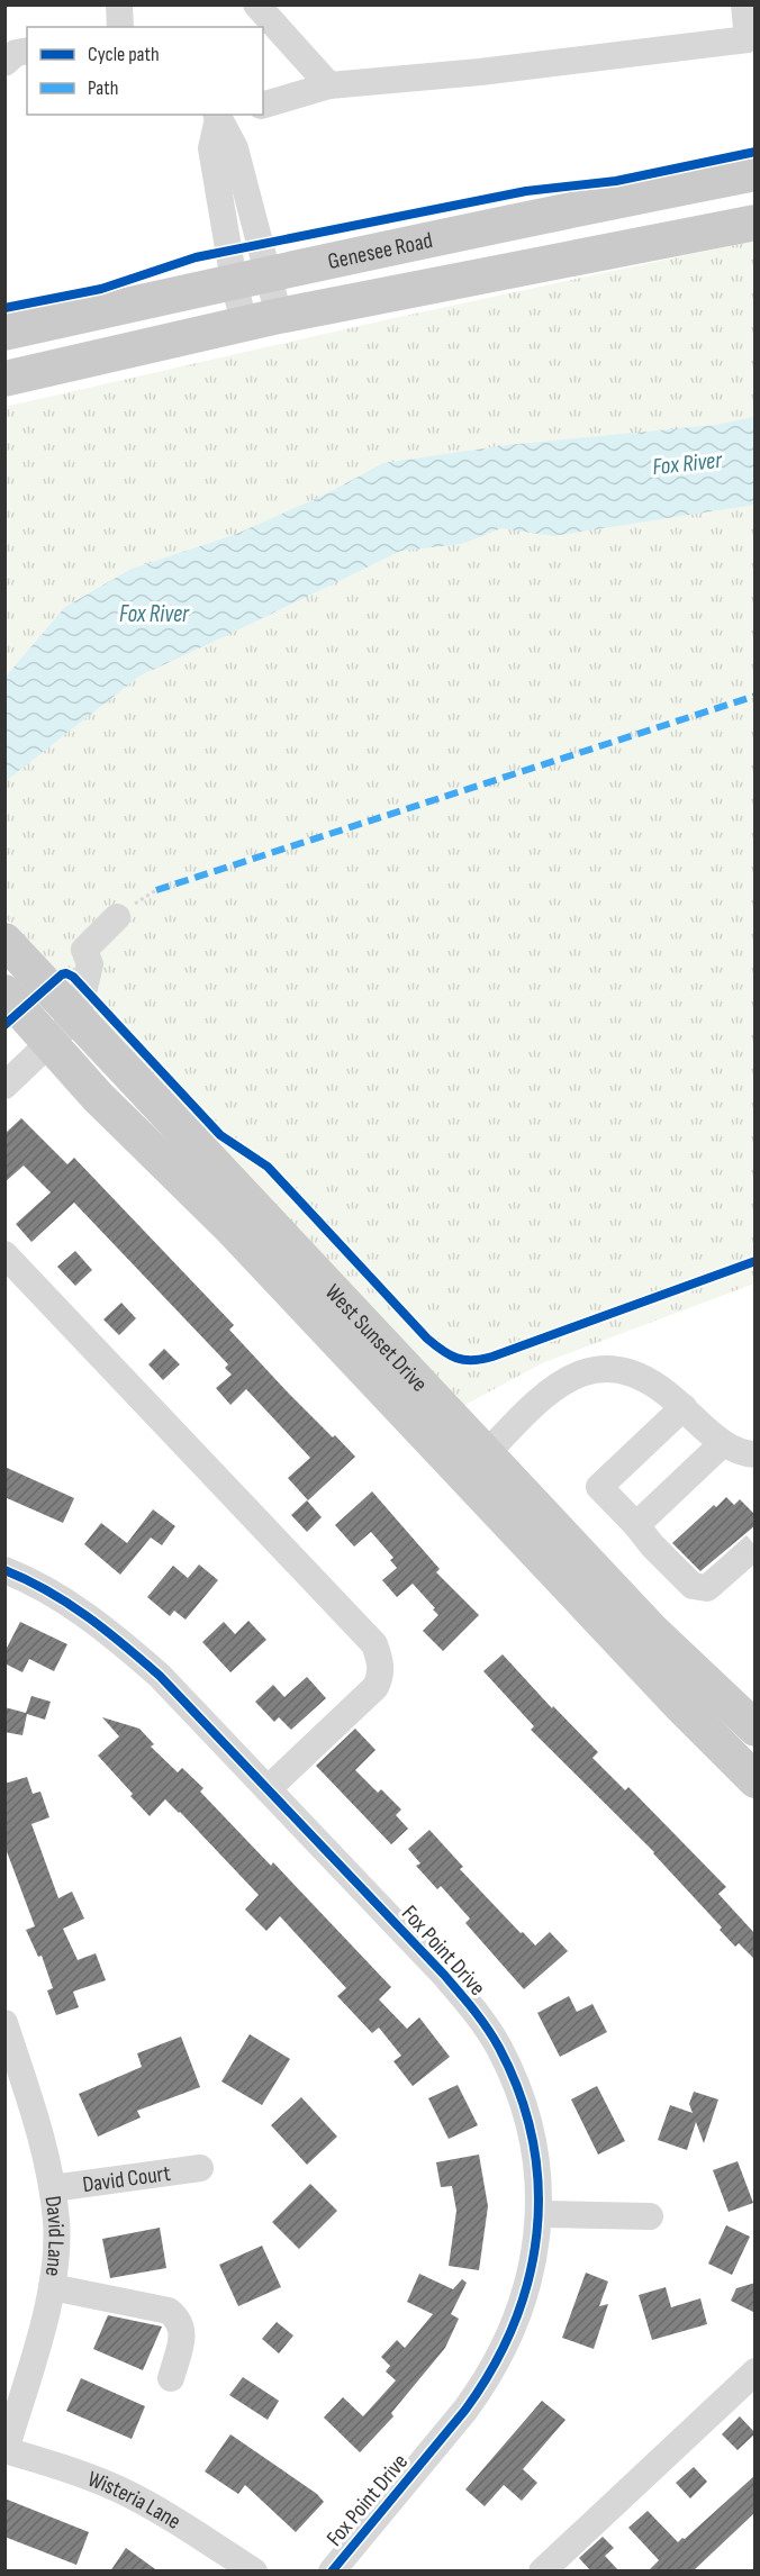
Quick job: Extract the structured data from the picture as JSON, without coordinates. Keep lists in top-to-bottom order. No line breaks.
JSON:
{"streets":{"main road":["Genesee Road","West Sunset Drive"],"street":["Fox Point Drive","David Court","David Lane","Wisteria Lane"]},"crossings":[["David Court","David Lane"],["David Lane","Wisteria Lane"]],"water":["Fox River"],"legend":["Cycle path","Path"]}
